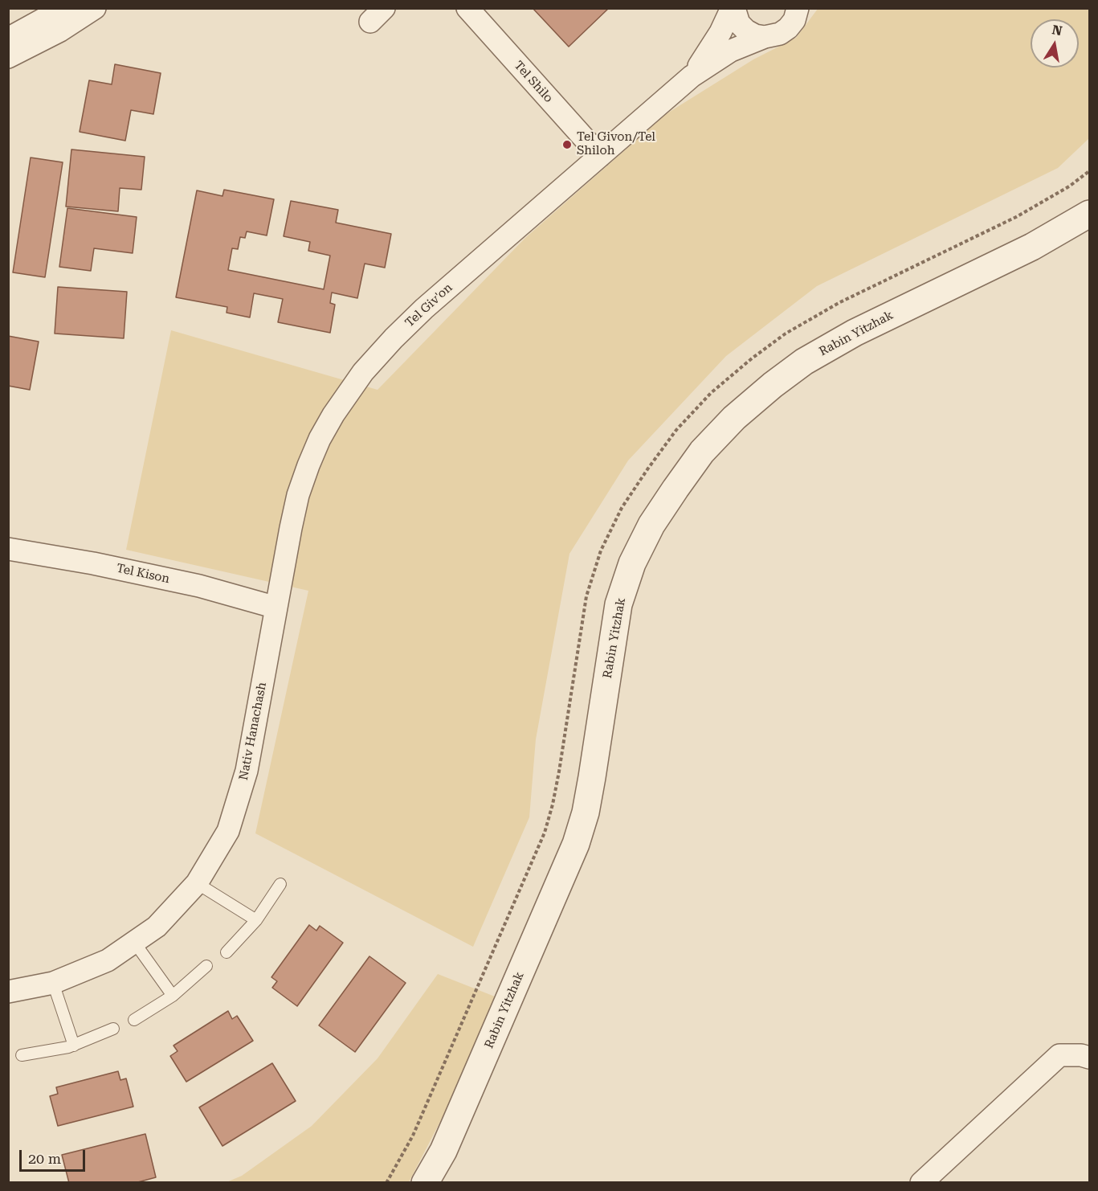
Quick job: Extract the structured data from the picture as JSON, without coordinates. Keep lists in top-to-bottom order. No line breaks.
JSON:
{"streets":{"street":["Tel Shilo","Tel Giv'on","Rabin Yitzhak","Tel Kison","Nativ Hanachash"]},"crossings":[["Tel Shilo","Tel Giv'on"],["Tel Giv'on","Tel Kison"],["Tel Giv'on","Nativ Hanachash"],["Tel Kison","Nativ Hanachash"]],"places":["Tel Givon/Tel Shiloh"],"scale_bar":"20 m","north":"top"}
